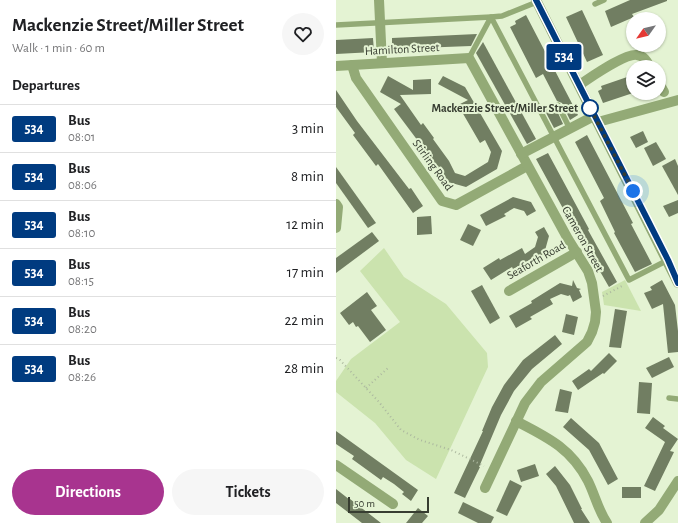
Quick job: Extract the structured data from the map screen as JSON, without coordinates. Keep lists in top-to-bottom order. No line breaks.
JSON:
{"streets":{"street":["Hamilton Street","Stirling Road","Cameron Street","Seaforth Road"]},"crossings":[["Hamilton Street","Stirling Road"],["Hamilton Street","Cameron Street"],["Stirling Road","Cameron Street"],["Cameron Street","Seaforth Road"]],"places":["Mackenzie Street/Miller Street"],"lines":["bus line 534"],"scale_bar":"50 m","north":"bottom left","page":{"heading":[["Mackenzie Street/Miller Street","Walk · 1 min · 60 m"],"Departures"],"on_map":"534","list":[{"mark":"534","name":"Bus","note":"08:01","value":"3 min"},{"mark":"534","name":"Bus","note":"08:06","value":"8 min"},{"mark":"534","name":"Bus","note":"08:10","value":"12 min"},{"mark":"534","name":"Bus","note":"08:15","value":"17 min"},{"mark":"534","name":"Bus","note":"08:20","value":"22 min"},{"mark":"534","name":"Bus","note":"08:26","value":"28 min"}],"buttons":["Directions","Tickets"],"scale":"50 m"}}
